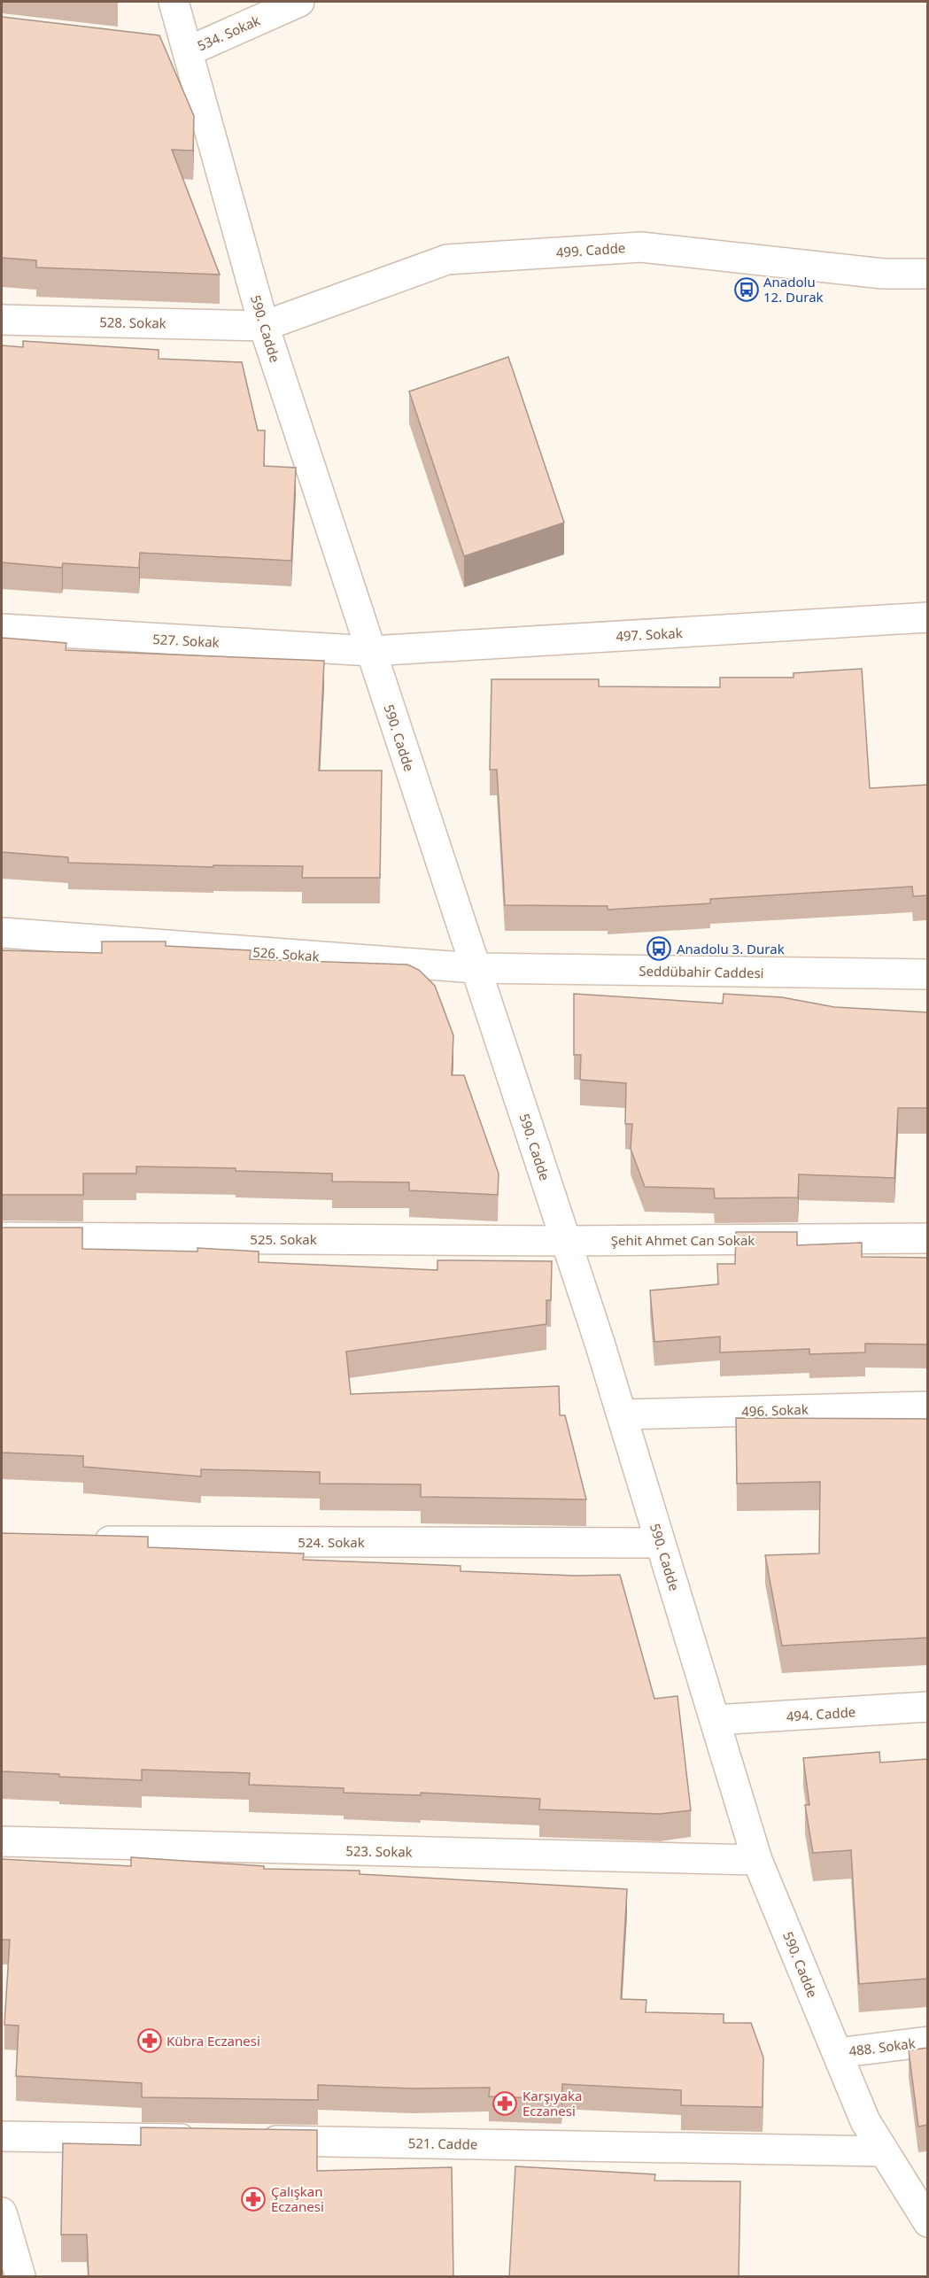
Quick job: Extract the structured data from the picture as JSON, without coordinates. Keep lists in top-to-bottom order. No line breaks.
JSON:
{"streets":{"street":["534. Sokak","499. Cadde","528. Sokak","590. Cadde","497. Sokak","527. Sokak","526. Sokak","Seddübahir Caddesi","525. Sokak","Şehit Ahmet Can Sokak","496. Sokak","524. Sokak","494. Cadde","523. Sokak","488. Sokak","521. Cadde"]},"crossings":[["534. Sokak","590. Cadde"],["499. Cadde","528. Sokak"],["499. Cadde","590. Cadde"],["528. Sokak","590. Cadde"],["590. Cadde","497. Sokak"],["590. Cadde","527. Sokak"],["590. Cadde","526. Sokak"],["590. Cadde","Seddübahir Caddesi"],["590. Cadde","525. Sokak"],["590. Cadde","Şehit Ahmet Can Sokak"],["590. Cadde","496. Sokak"],["590. Cadde","524. Sokak"],["590. Cadde","494. Cadde"],["590. Cadde","523. Sokak"],["590. Cadde","488. Sokak"],["590. Cadde","521. Cadde"],["497. Sokak","527. Sokak"],["526. Sokak","Seddübahir Caddesi"],["525. Sokak","Şehit Ahmet Can Sokak"]],"places":{"bus stop":["Anadolu 12. Durak","Anadolu 3. Durak"],"pharmacy":["Kübra Eczanesi","Karşıyaka Eczanesi","Çalışkan Eczanesi"]}}
